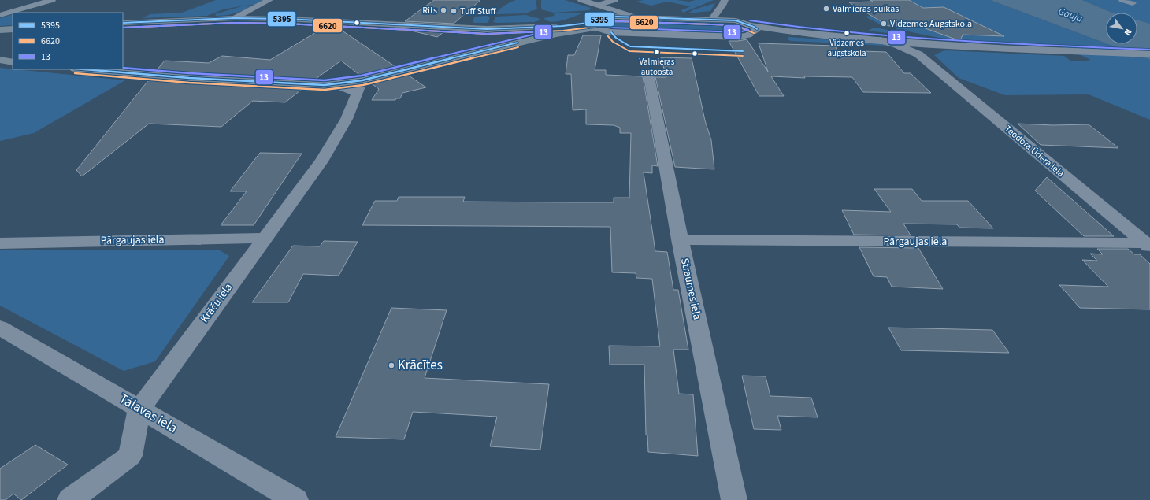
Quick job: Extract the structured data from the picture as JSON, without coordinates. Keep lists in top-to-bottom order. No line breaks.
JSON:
{"streets":{"street":["Teodora Ūdera iela","Pārgaujas iela","Straumes iela","Krāču iela","Tālavas iela"]},"crossings":[["Teodora Ūdera iela","Pārgaujas iela"],["Pārgaujas iela","Straumes iela"],["Pārgaujas iela","Krāču iela"],["Krāču iela","Tālavas iela"]],"water":["Gauja"],"places":["Valmieras puikas","Rits","Tuff Stuff","Vidzemes Augstskola","Vidzemes augstskola","Valmieras autoosta","Krācītes"],"lines":["transit line 5395","transit line 13","transit line 6620"],"legend":["5395","6620","13"],"north":"bottom right"}
